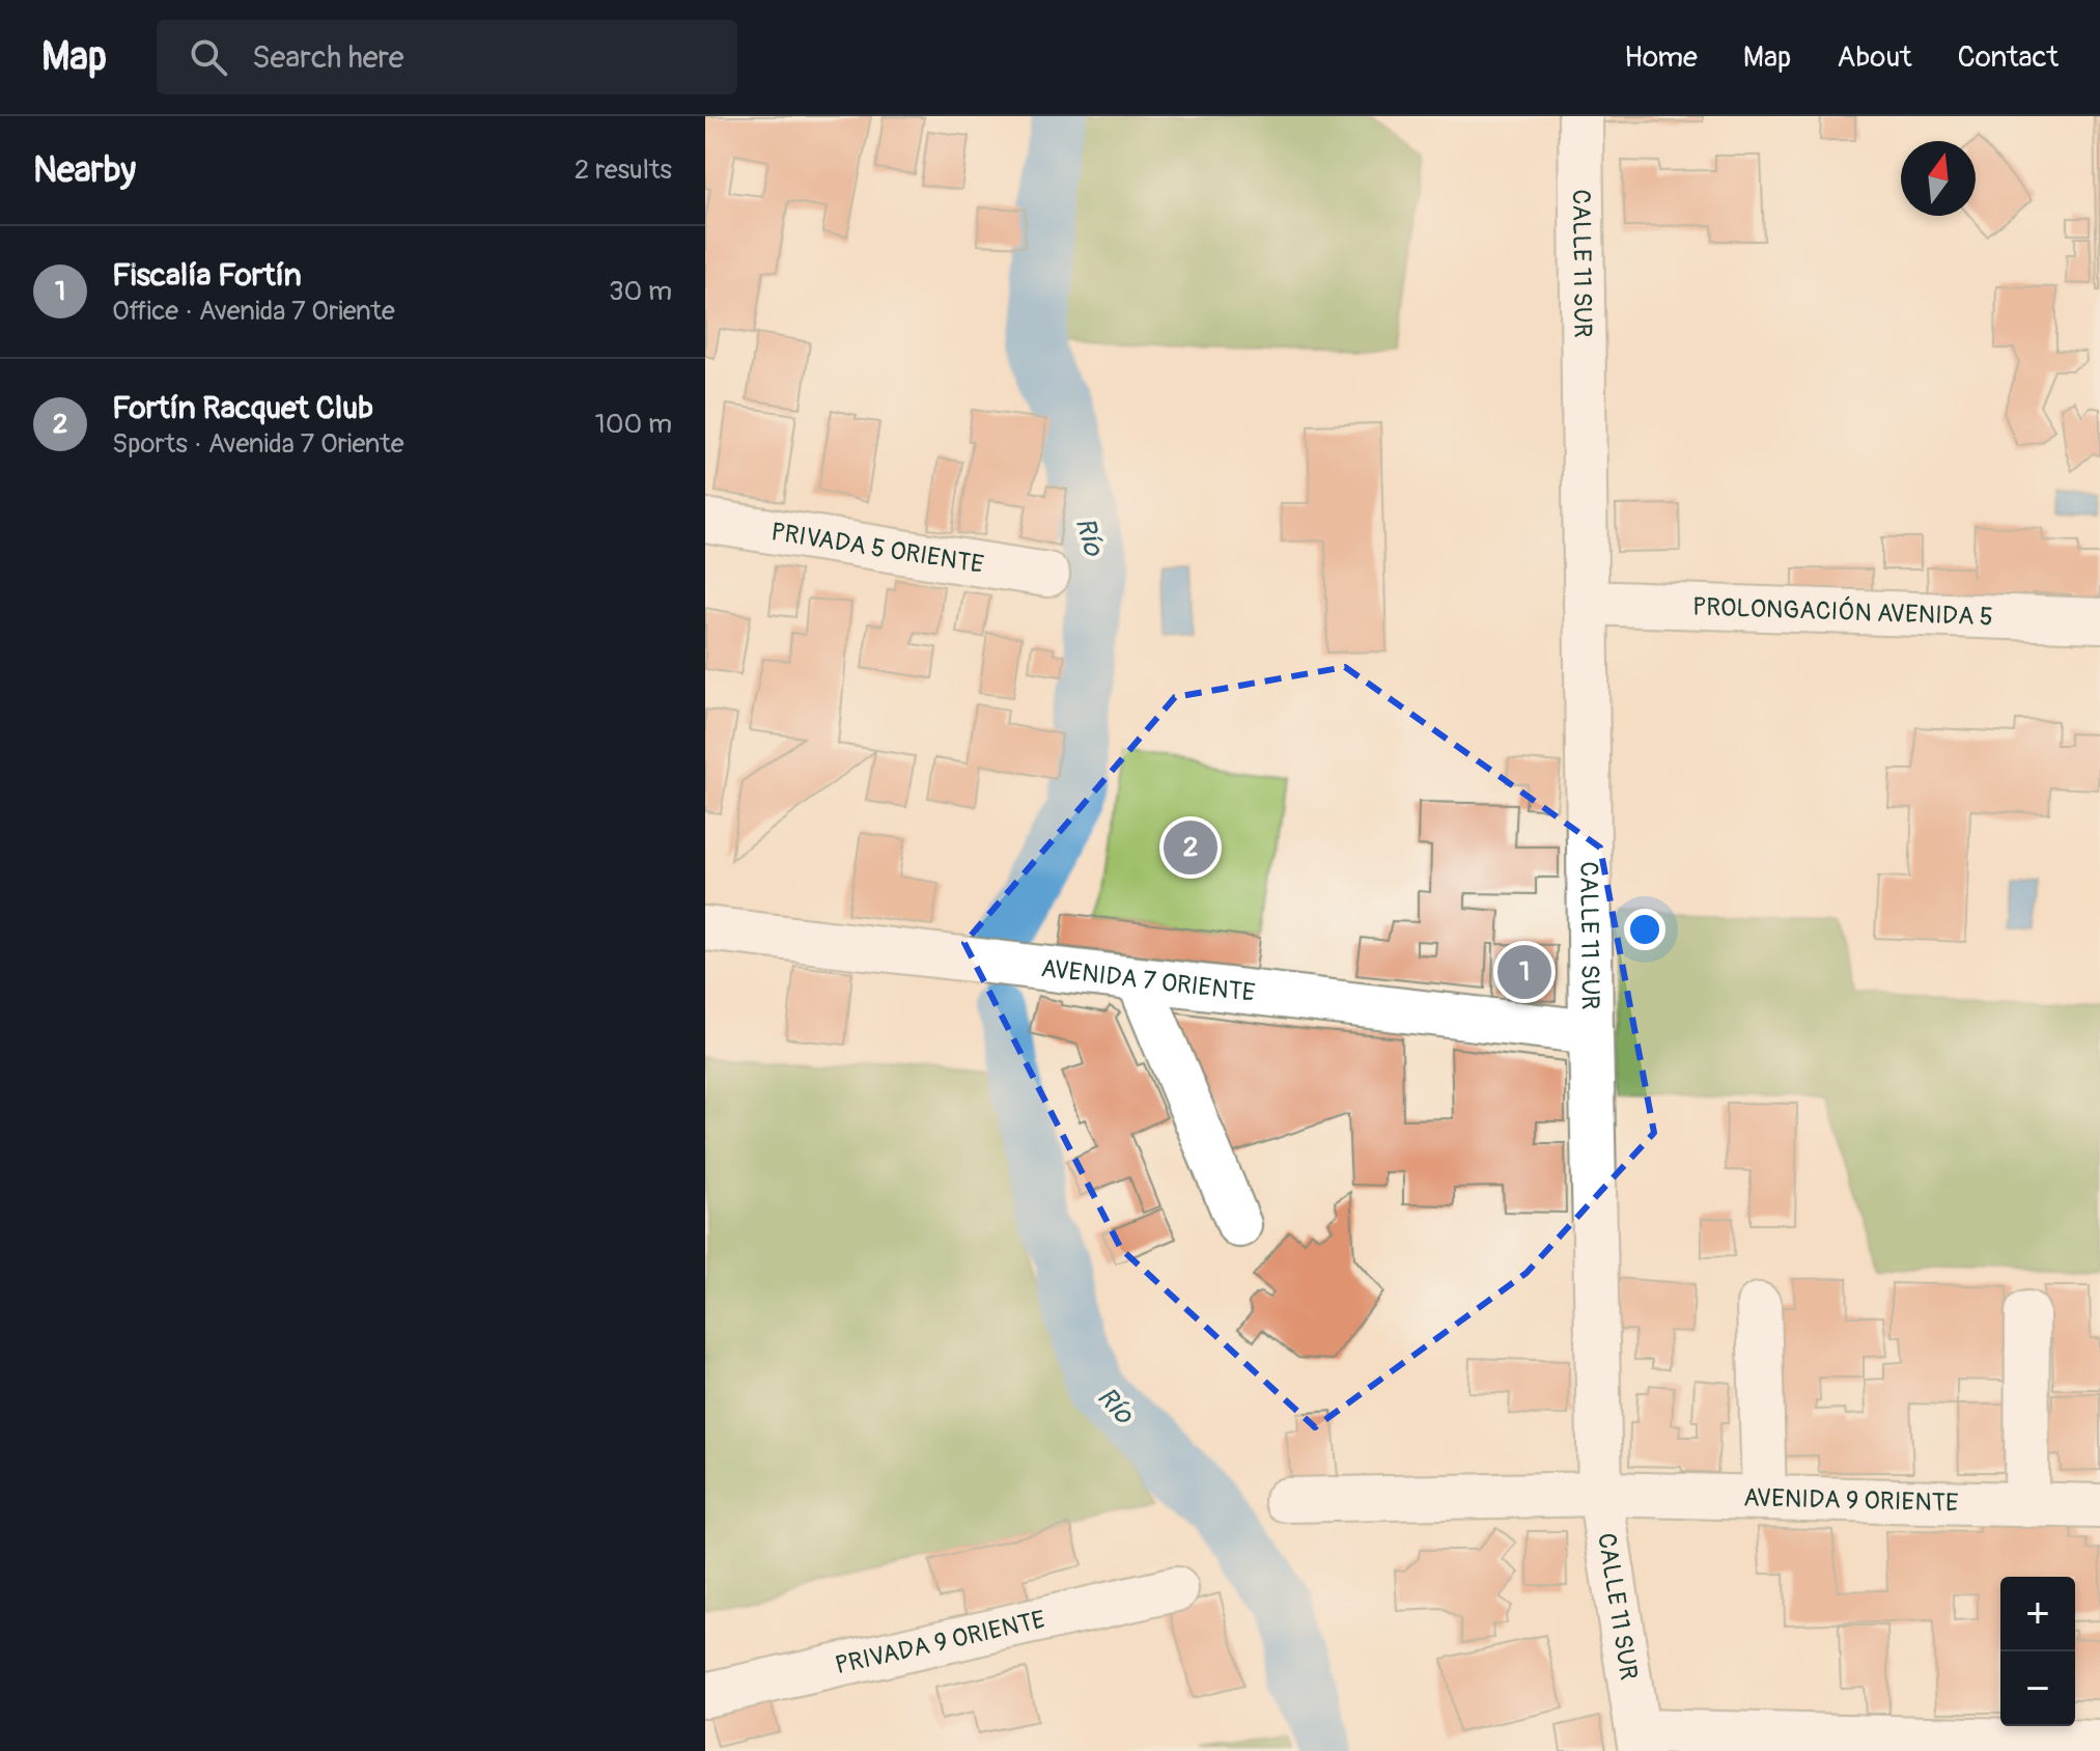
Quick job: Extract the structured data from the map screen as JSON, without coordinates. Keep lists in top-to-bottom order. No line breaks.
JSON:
{"streets":{"street":["CALLE 11 SUR","PRIVADA 5 ORIENTE","PROLONGACIÓN AVENIDA 5","AVENIDA 7 ORIENTE","AVENIDA 9 ORIENTE","PRIVADA 9 ORIENTE"]},"crossings":[["CALLE 11 SUR","PROLONGACIÓN AVENIDA 5"],["CALLE 11 SUR","AVENIDA 7 ORIENTE"],["CALLE 11 SUR","AVENIDA 9 ORIENTE"]],"water":["Río"],"north":"top","page":{"header":"Map","search":"Search here","nav":["Home","Map","About","Contact"],"heading":["Nearby","2 results"],"list":[{"mark":"1","name":"Fiscalía Fortín","note":"Office · Avenida 7 Oriente","value":"30 m"},{"mark":"2","name":"Fortín Racquet Club","note":"Sports · Avenida 7 Oriente","value":"100 m"}],"pins":["2","1"],"map_buttons":["+","−"]}}
